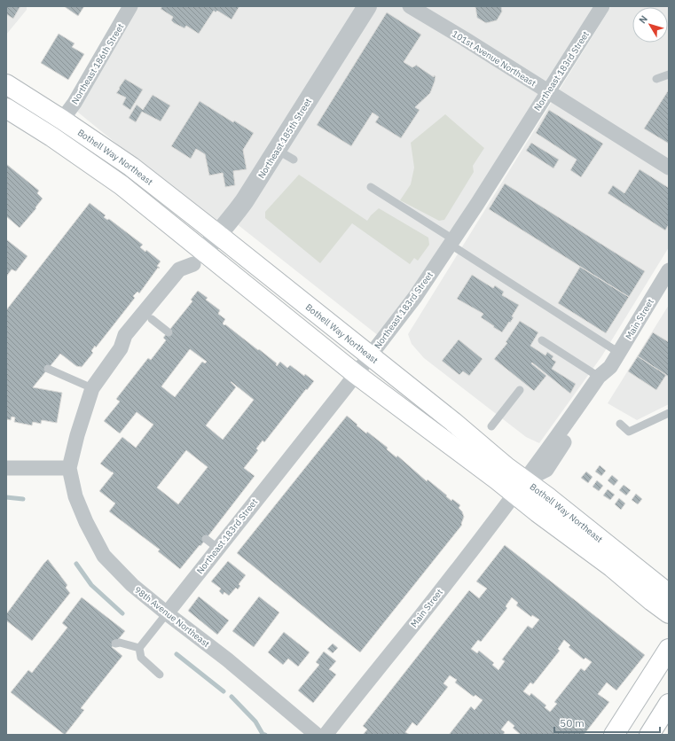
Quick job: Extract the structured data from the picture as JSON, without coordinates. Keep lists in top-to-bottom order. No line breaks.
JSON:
{"streets":{"main road":["Bothell Way Northeast"],"street":["101st Avenue Northeast","Northeast 186th Street","Northeast 183rd Street","Northeast 185th Street","Main Street","98th Avenue Northeast"]},"crossings":[["101st Avenue Northeast","Northeast 183rd Street"],["Northeast 186th Street","Bothell Way Northeast"],["Northeast 183rd Street","Bothell Way Northeast"],["Northeast 183rd Street","98th Avenue Northeast"],["Northeast 185th Street","Bothell Way Northeast"],["Northeast 185th Street","98th Avenue Northeast"],["Bothell Way Northeast","Main Street"]],"scale_bar":"50 m","north":"top left"}
